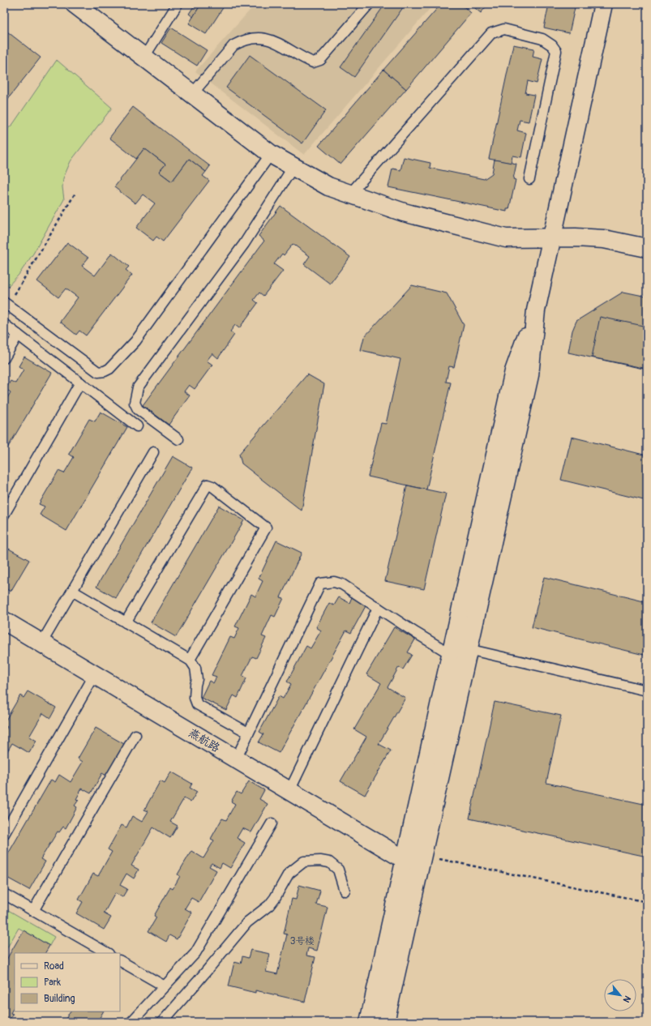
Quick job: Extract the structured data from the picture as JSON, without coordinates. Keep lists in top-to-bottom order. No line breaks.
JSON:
{"streets":{"street":["燕航路"]},"house_numbers":["3号楼"],"legend":["Road","Park","Building"],"north":"bottom right"}
